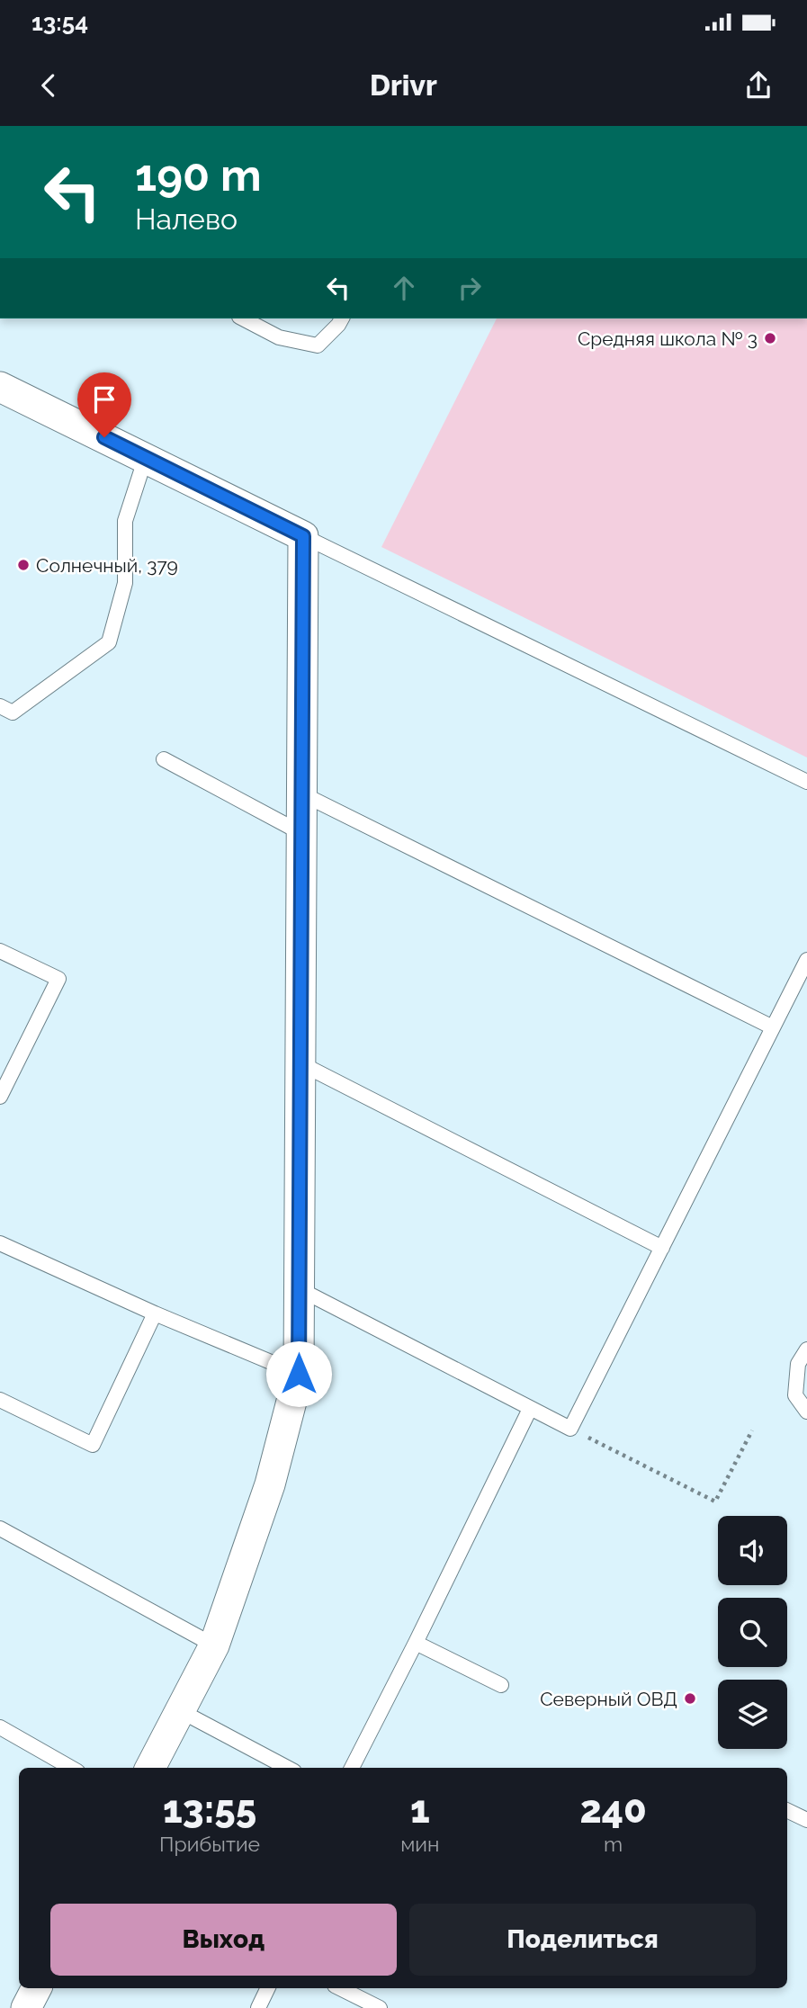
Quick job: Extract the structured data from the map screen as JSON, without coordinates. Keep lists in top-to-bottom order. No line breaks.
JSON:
{"places":["Средняя школа № 3","Солнечный, 379","Северный ОВД"],"page":{"status":"13:54","header":"Drivr","turn":["190 m","Налево"],"eta":["13:55","Прибытие","1","мин","240","m"],"buttons":["Выход","Поделиться"]}}
